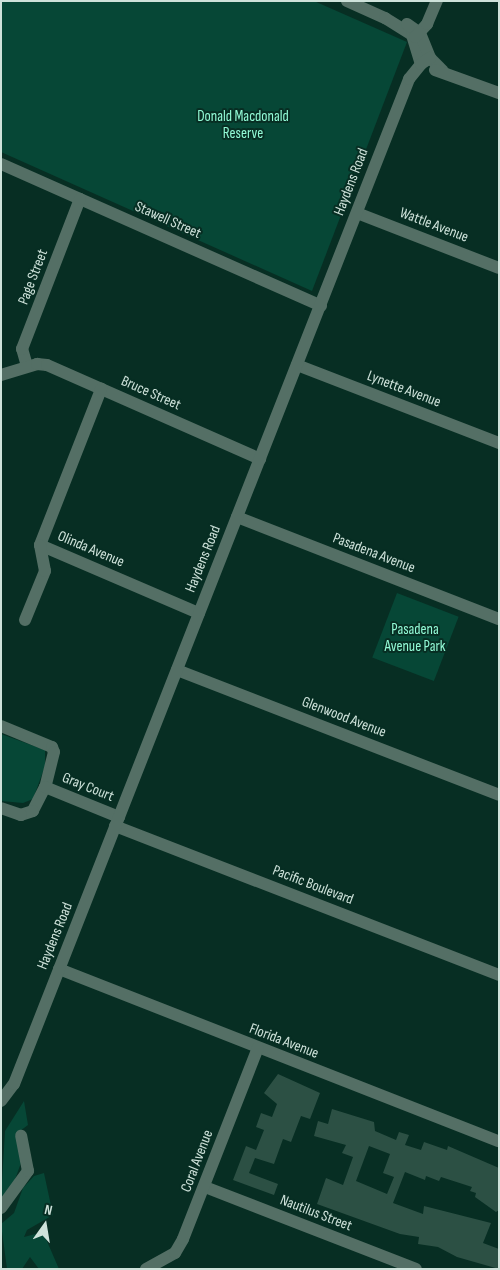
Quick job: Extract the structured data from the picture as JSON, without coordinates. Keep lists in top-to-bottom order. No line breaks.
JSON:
{"streets":{"street":["Haydens Road","Stawell Street","Wattle Avenue","Page Street","Lynette Avenue","Bruce Street","Olinda Avenue","Pasadena Avenue","Glenwood Avenue","Gray Court","Pacific Boulevard","Florida Avenue","Coral Avenue","Nautilus Street"]},"crossings":[["Haydens Road","Stawell Street"],["Haydens Road","Wattle Avenue"],["Haydens Road","Lynette Avenue"],["Haydens Road","Bruce Street"],["Haydens Road","Olinda Avenue"],["Haydens Road","Pasadena Avenue"],["Haydens Road","Glenwood Avenue"],["Haydens Road","Gray Court"],["Haydens Road","Pacific Boulevard"],["Haydens Road","Florida Avenue"],["Stawell Street","Page Street"],["Page Street","Bruce Street"],["Bruce Street","Olinda Avenue"],["Gray Court","Pacific Boulevard"],["Florida Avenue","Coral Avenue"],["Coral Avenue","Nautilus Street"]],"parks":["Donald Macdonald Reserve","Pasadena Avenue Park"],"north":"top"}
